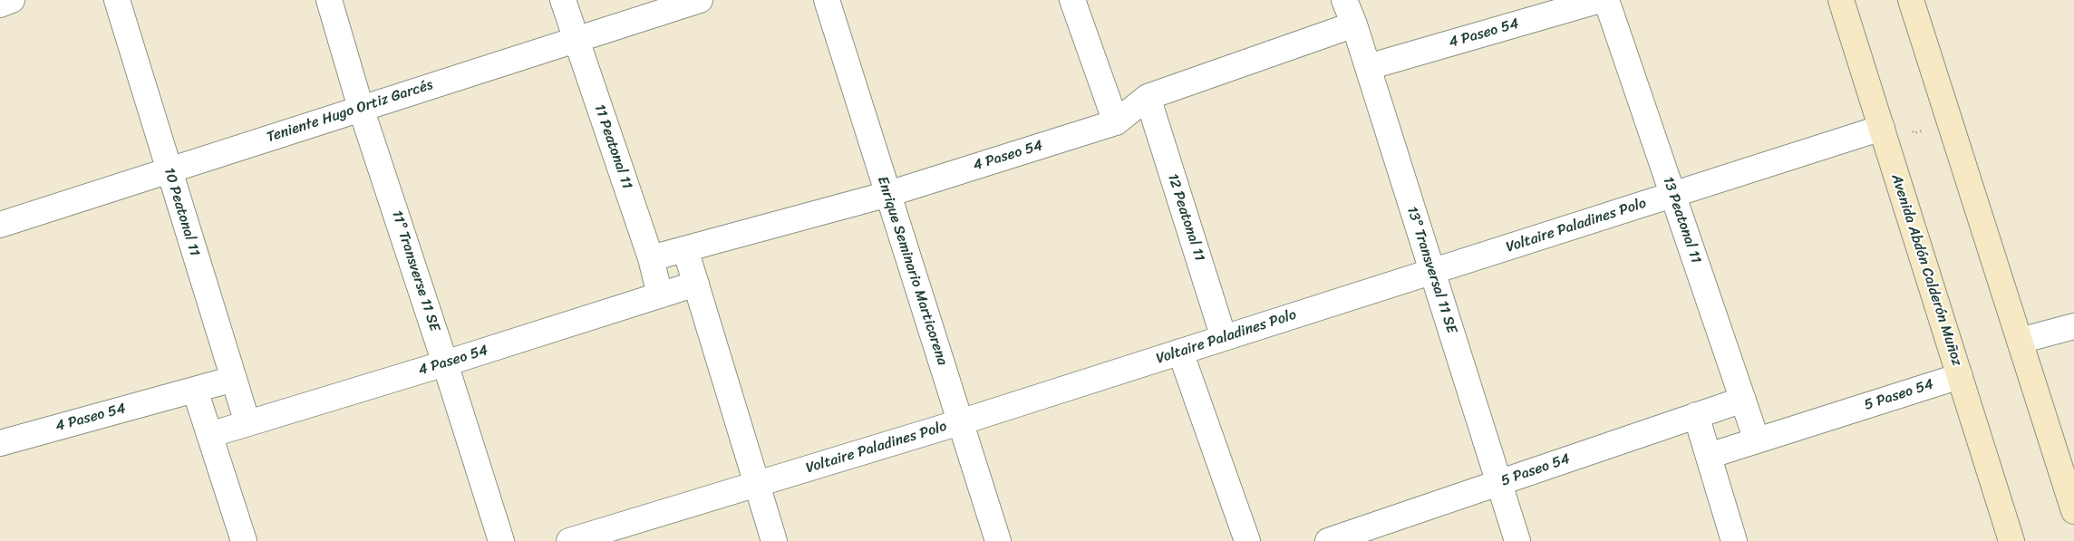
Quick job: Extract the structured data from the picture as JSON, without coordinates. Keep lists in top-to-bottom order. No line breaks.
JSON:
{"streets":{"main road":["Avenida Abdón Calderón Muñoz"],"street":["4 Paseo 54","Teniente Hugo Ortiz Garcés","11 Peatonal 11","10 Peatonal 11","12 Peatonal 11","13 Peatonal 11","Voltaire Paladines Polo","13° Transversal 11 SE","11° Transverse 11 SE","Enrique Seminario Marticorena","5 Paseo 54"]},"crossings":[["4 Paseo 54","11 Peatonal 11"],["4 Paseo 54","10 Peatonal 11"],["4 Paseo 54","12 Peatonal 11"],["4 Paseo 54","13° Transversal 11 SE"],["4 Paseo 54","11° Transverse 11 SE"],["4 Paseo 54","Enrique Seminario Marticorena"],["Teniente Hugo Ortiz Garcés","11 Peatonal 11"],["Teniente Hugo Ortiz Garcés","10 Peatonal 11"],["Teniente Hugo Ortiz Garcés","11° Transverse 11 SE"],["12 Peatonal 11","Voltaire Paladines Polo"],["13 Peatonal 11","Voltaire Paladines Polo"],["13 Peatonal 11","5 Paseo 54"],["Voltaire Paladines Polo","13° Transversal 11 SE"],["Voltaire Paladines Polo","Avenida Abdón Calderón Muñoz"],["Voltaire Paladines Polo","Enrique Seminario Marticorena"],["13° Transversal 11 SE","5 Paseo 54"],["Avenida Abdón Calderón Muñoz","5 Paseo 54"]]}
